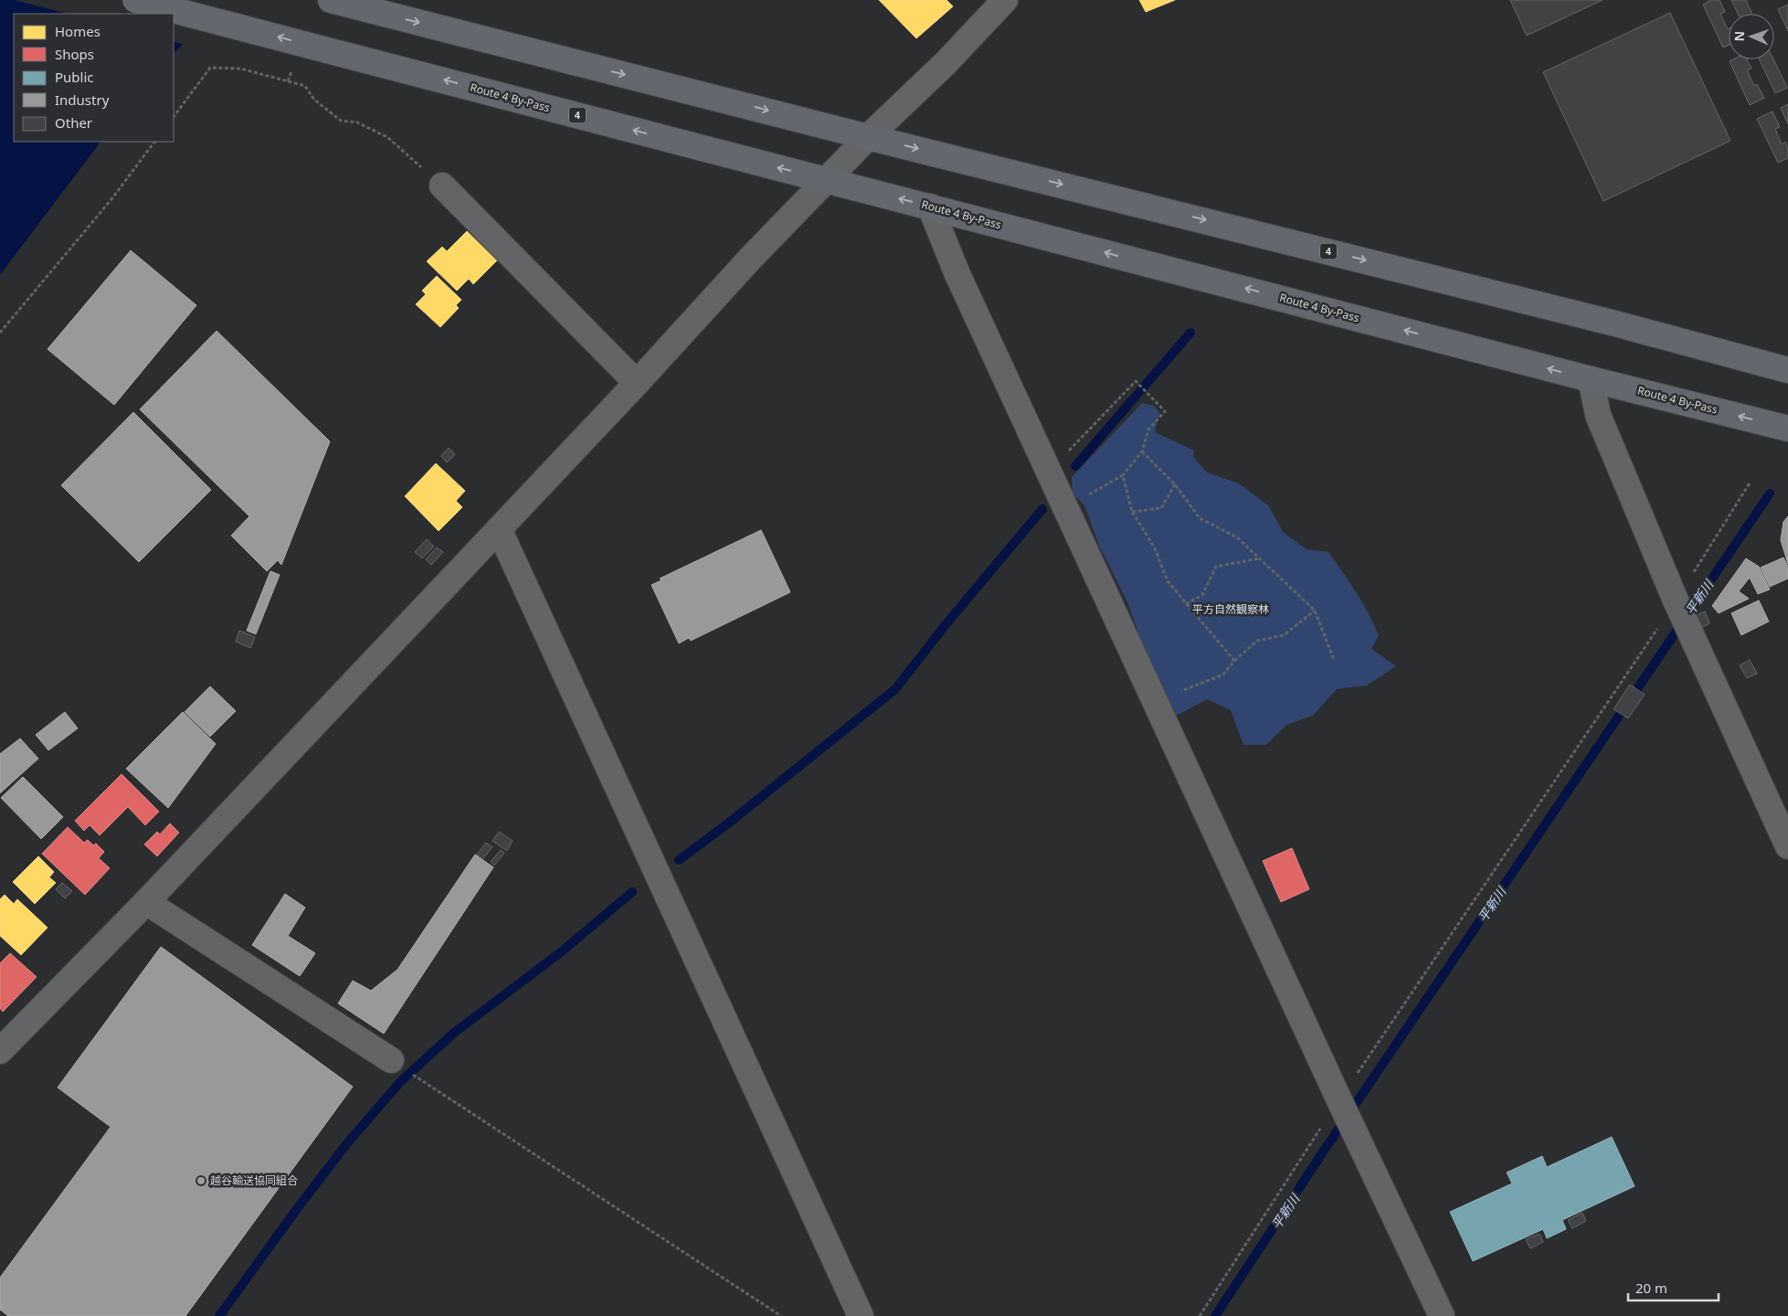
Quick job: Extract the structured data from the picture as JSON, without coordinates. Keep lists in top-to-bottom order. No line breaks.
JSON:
{"streets":{"highway":["Route 4 By-Pass","4"]},"water":["平新川"],"parks":["平方自然観察林"],"places":["越谷輸送協同組合"],"legend":["Homes","Shops","Public","Industry","Other"],"scale_bar":"20 m","north":"left"}
